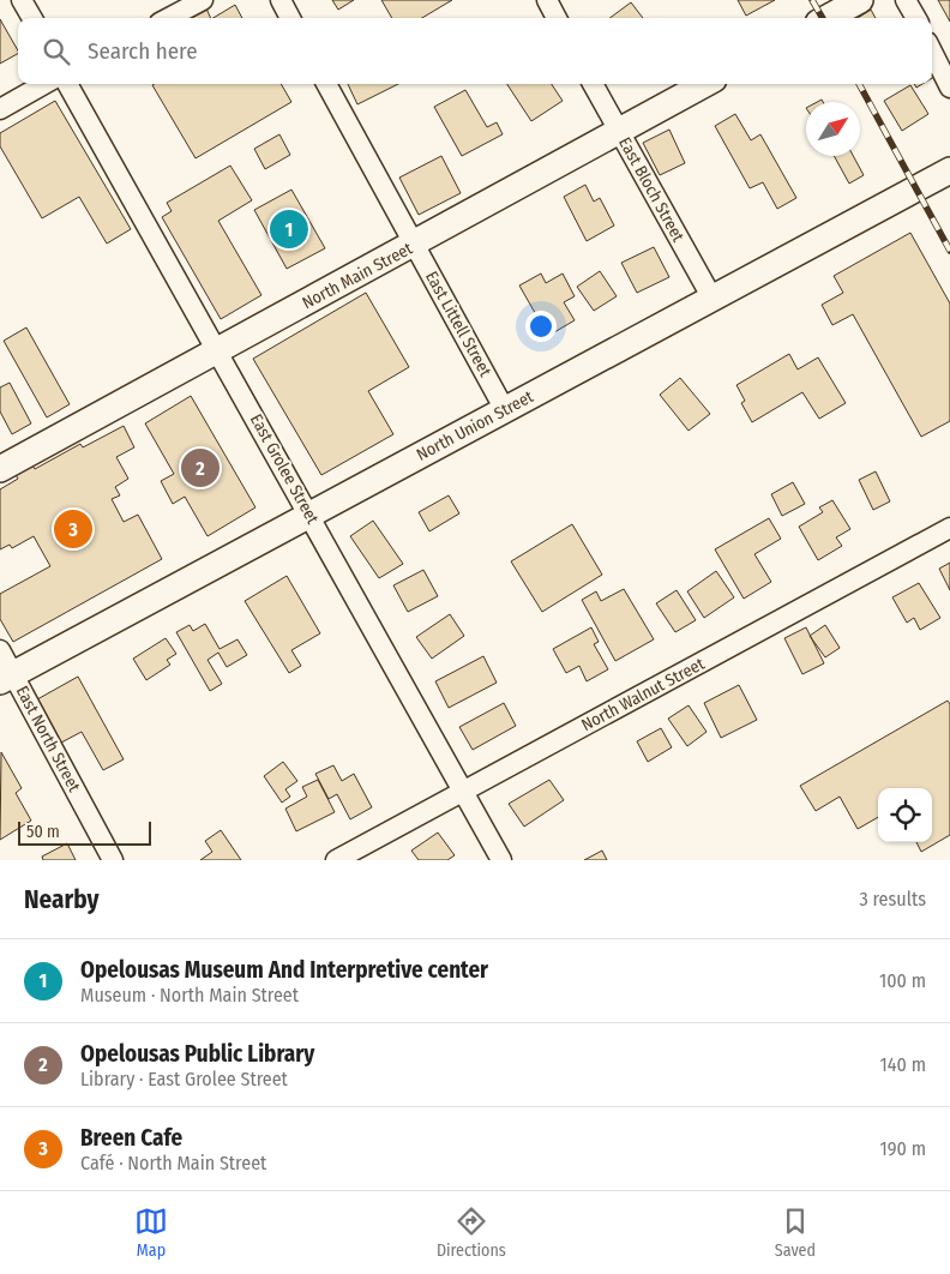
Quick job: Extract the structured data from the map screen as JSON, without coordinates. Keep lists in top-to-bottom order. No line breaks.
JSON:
{"streets":{"main road":["North Main Street","North Union Street"],"street":["East Bloch Street","East Littell Street","East Grolee Street","North Walnut Street","East North Street"]},"crossings":[["East Bloch Street","North Main Street"],["East Bloch Street","North Union Street"],["North Main Street","East Littell Street"],["North Main Street","East Grolee Street"],["East Littell Street","North Union Street"],["North Union Street","East Grolee Street"],["North Union Street","East North Street"],["East Grolee Street","North Walnut Street"]],"scale_bar":"50 m","north":"top right","page":{"search":"Search here","pins":["1","2","3"],"scale":"50 m","heading":["Nearby","3 results"],"list":[{"mark":"1","name":"Opelousas Museum And Interpretive center","note":"Museum · North Main Street","value":"100 m"},{"mark":"2","name":"Opelousas Public Library","note":"Library · East Grolee Street","value":"140 m"},{"mark":"3","name":"Breen Cafe","note":"Café · North Main Street","value":"190 m"}],"nav":["Map","Directions","Saved"]}}
